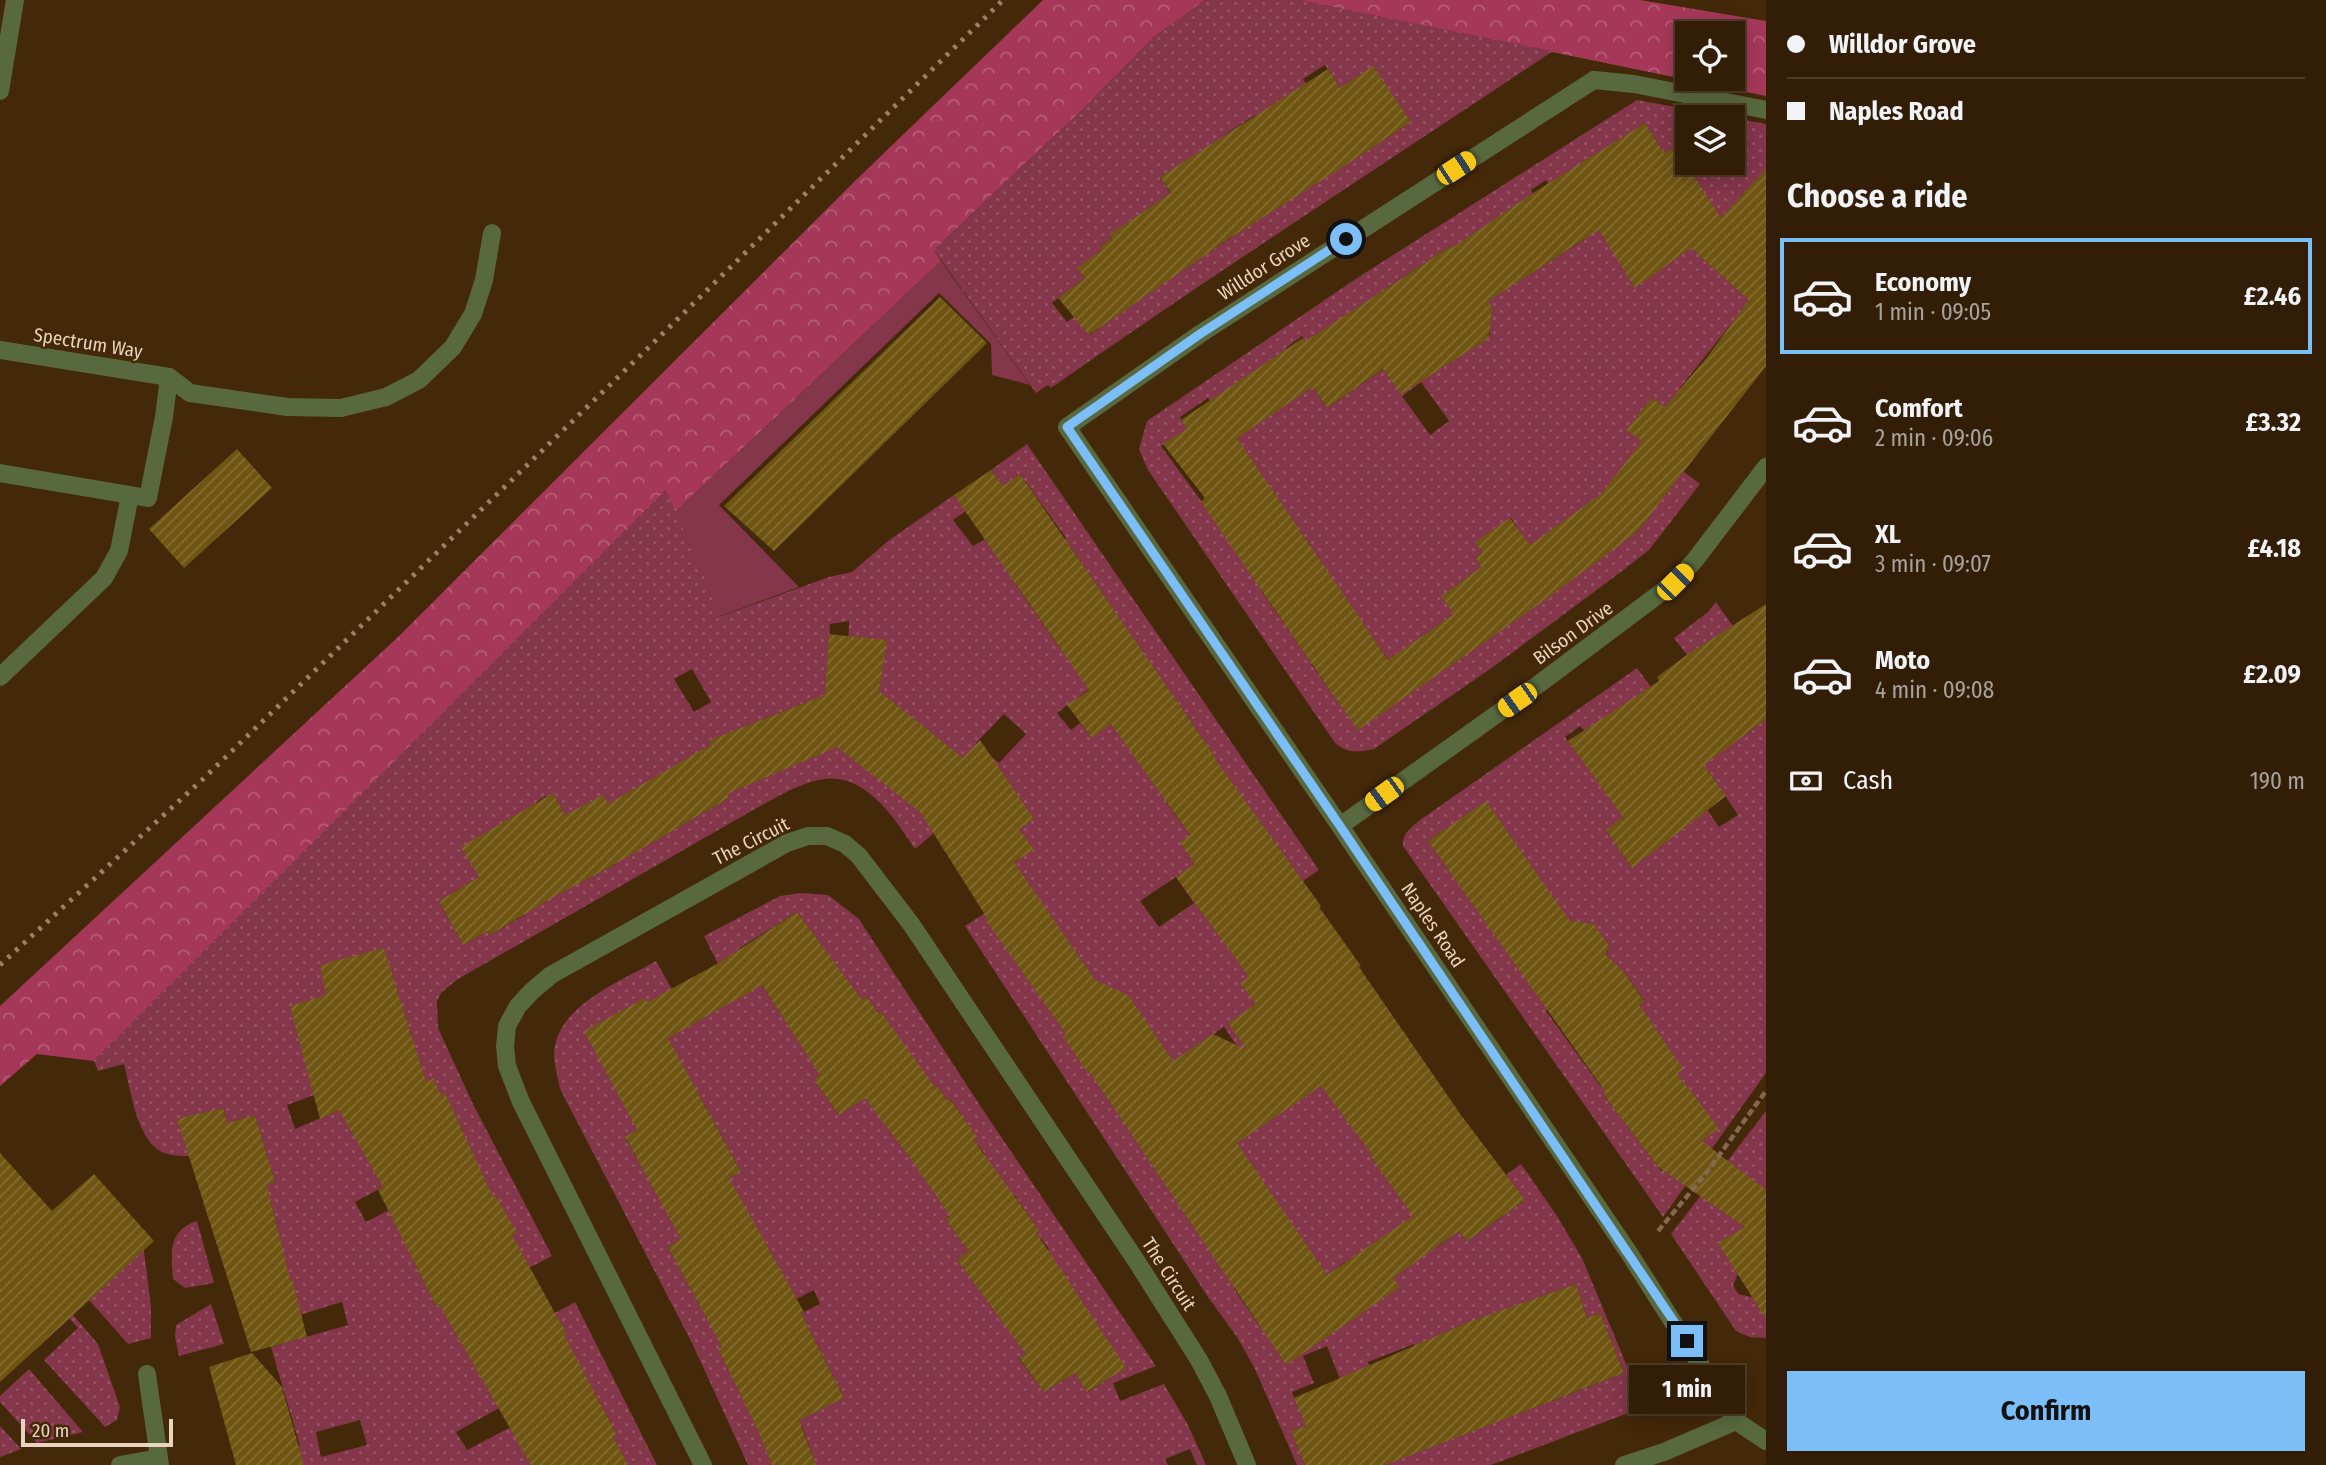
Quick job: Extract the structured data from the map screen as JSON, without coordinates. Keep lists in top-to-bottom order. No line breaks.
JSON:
{"streets":{"street":["Willdor Grove","Spectrum Way","Bilson Drive","The Circuit","Naples Road"]},"crossings":[["Willdor Grove","Naples Road"],["Bilson Drive","Naples Road"]],"scale_bar":"20 m","page":{"banner":["Willdor Grove","Naples Road"],"heading":"Choose a ride","list":[{"name":"Economy","note":"1 min · 09:05","value":"£2.46"},{"name":"Comfort","note":"2 min · 09:06","value":"£3.32"},{"name":"XL","note":"3 min · 09:07","value":"£4.18"},{"name":"Moto","note":"4 min · 09:08","value":"£2.09"}],"pay":["Cash","190 m"],"buttons":"Confirm","bubble":"1 min","scale":"20 m"}}
